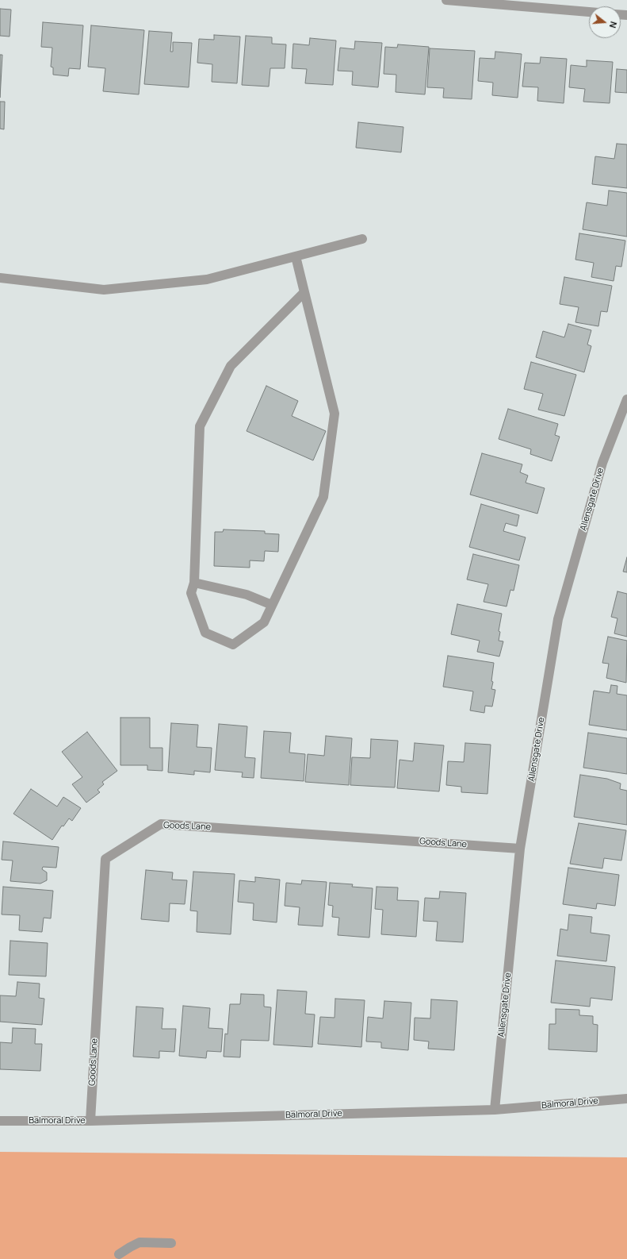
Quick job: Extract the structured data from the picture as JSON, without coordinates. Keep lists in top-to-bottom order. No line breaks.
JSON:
{"streets":{"street":["Allensgate Drive","Goods Lane","Balmoral Drive"]},"crossings":[["Allensgate Drive","Goods Lane"],["Allensgate Drive","Balmoral Drive"],["Goods Lane","Balmoral Drive"]],"north":"right"}
